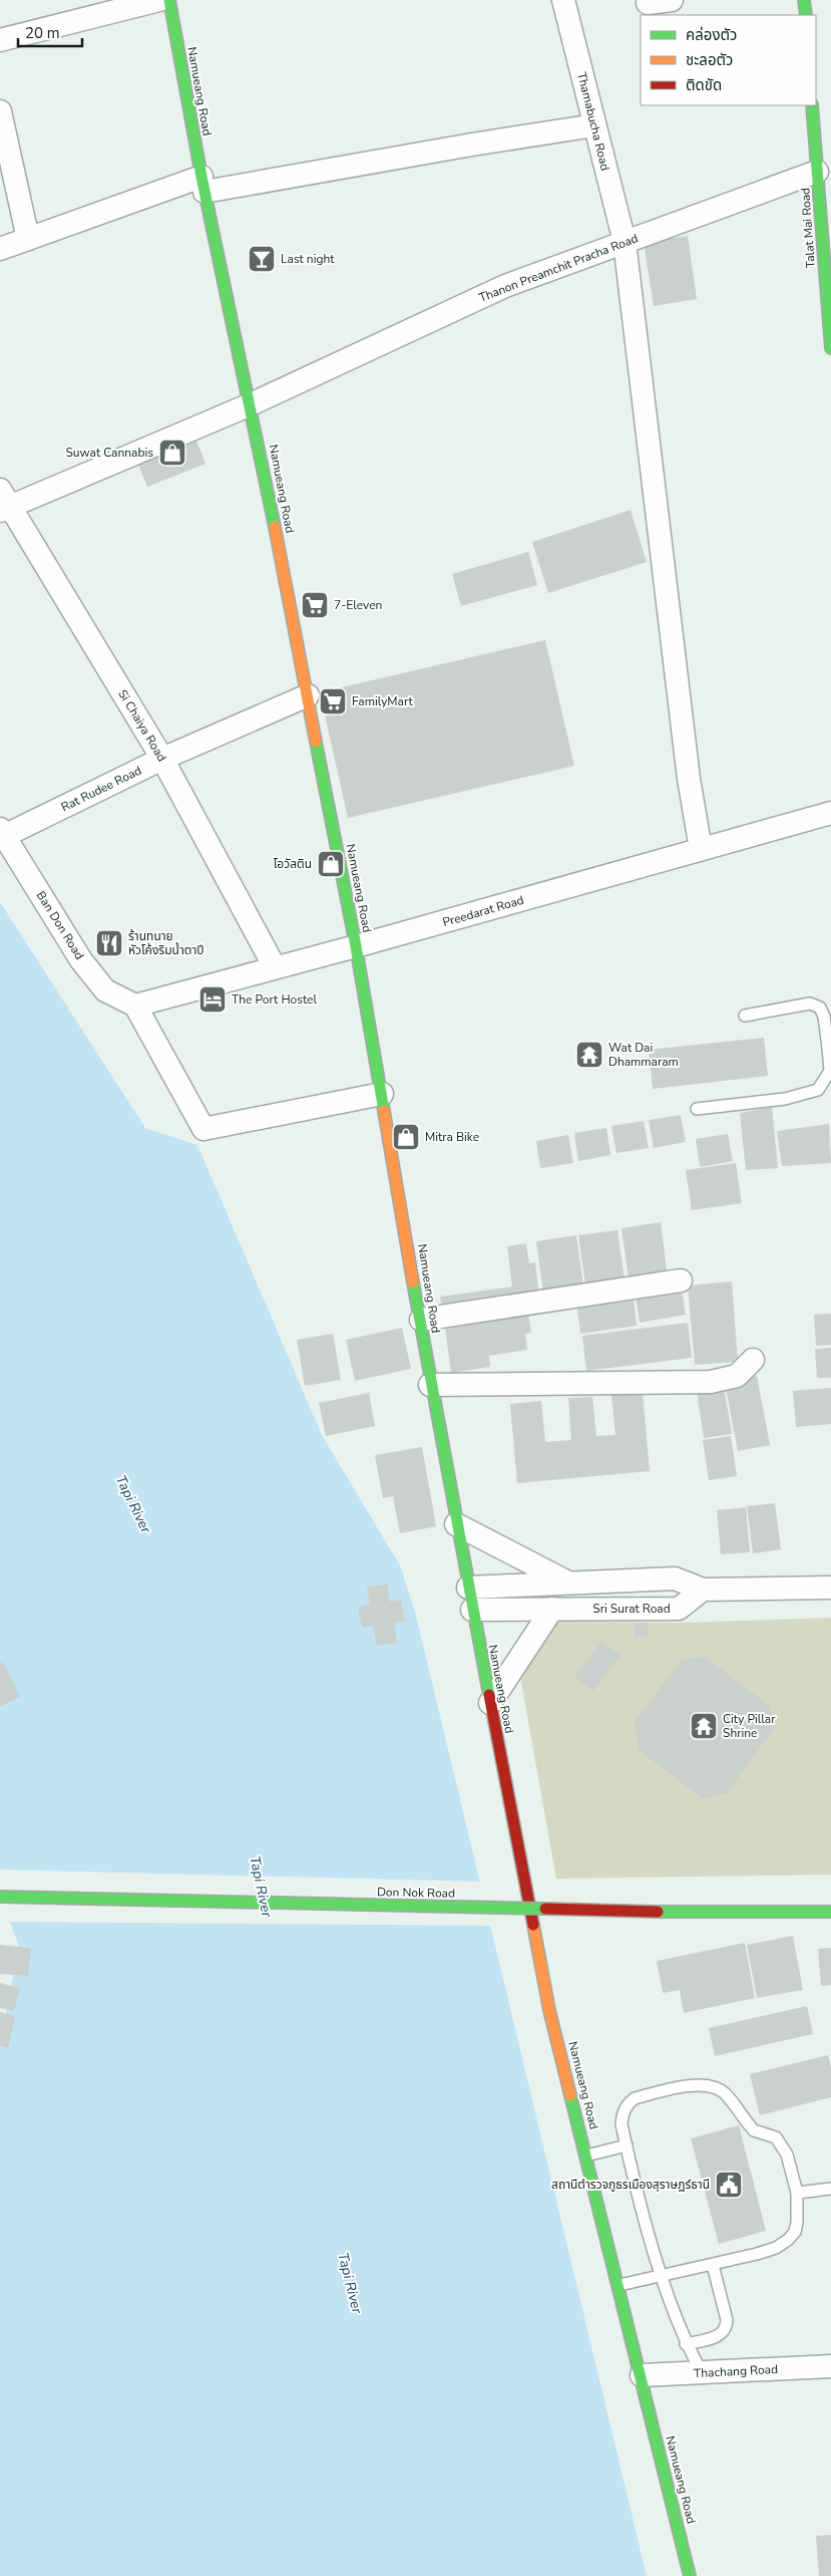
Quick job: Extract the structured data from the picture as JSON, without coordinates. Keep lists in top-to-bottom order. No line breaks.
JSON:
{"streets":{"street":["Namueang Road","Thamabucha Road","Talat Mai Road","Thanon Preamchit Pracha Road","Si Chaiya Road","Rat Rudee Road","Preedarat Road","Ban Don Road","Sri Surat Road","Don Nok Road","Thachang Road"]},"crossings":[["Namueang Road","Thanon Preamchit Pracha Road"],["Namueang Road","Rat Rudee Road"],["Namueang Road","Preedarat Road"],["Namueang Road","Sri Surat Road"],["Namueang Road","Thachang Road"],["Thamabucha Road","Thanon Preamchit Pracha Road"],["Thamabucha Road","Preedarat Road"],["Talat Mai Road","Thanon Preamchit Pracha Road"],["Thanon Preamchit Pracha Road","Si Chaiya Road"],["Si Chaiya Road","Rat Rudee Road"],["Si Chaiya Road","Preedarat Road"],["Rat Rudee Road","Ban Don Road"],["Preedarat Road","Ban Don Road"]],"water":["Tapi River"],"places":{"bar":["Last night"],"shop":["Suwat Cannabis","โอวัลติน","Mitra Bike"],"supermarket":["7-Eleven","FamilyMart"],"restaurant":["ร้านทนาย หัวโค้งริมน้ำตาปี"],"hotel":["The Port Hostel"],"temple":["Wat Dai Dhammaram","City Pillar Shrine"],"public building":["สถานีตำรวจภูธรเมืองสุราษฏร์ธานี"]},"legend":["คล่องตัว","ชะลอตัว","ติดขัด"],"scale_bar":"20 m"}
